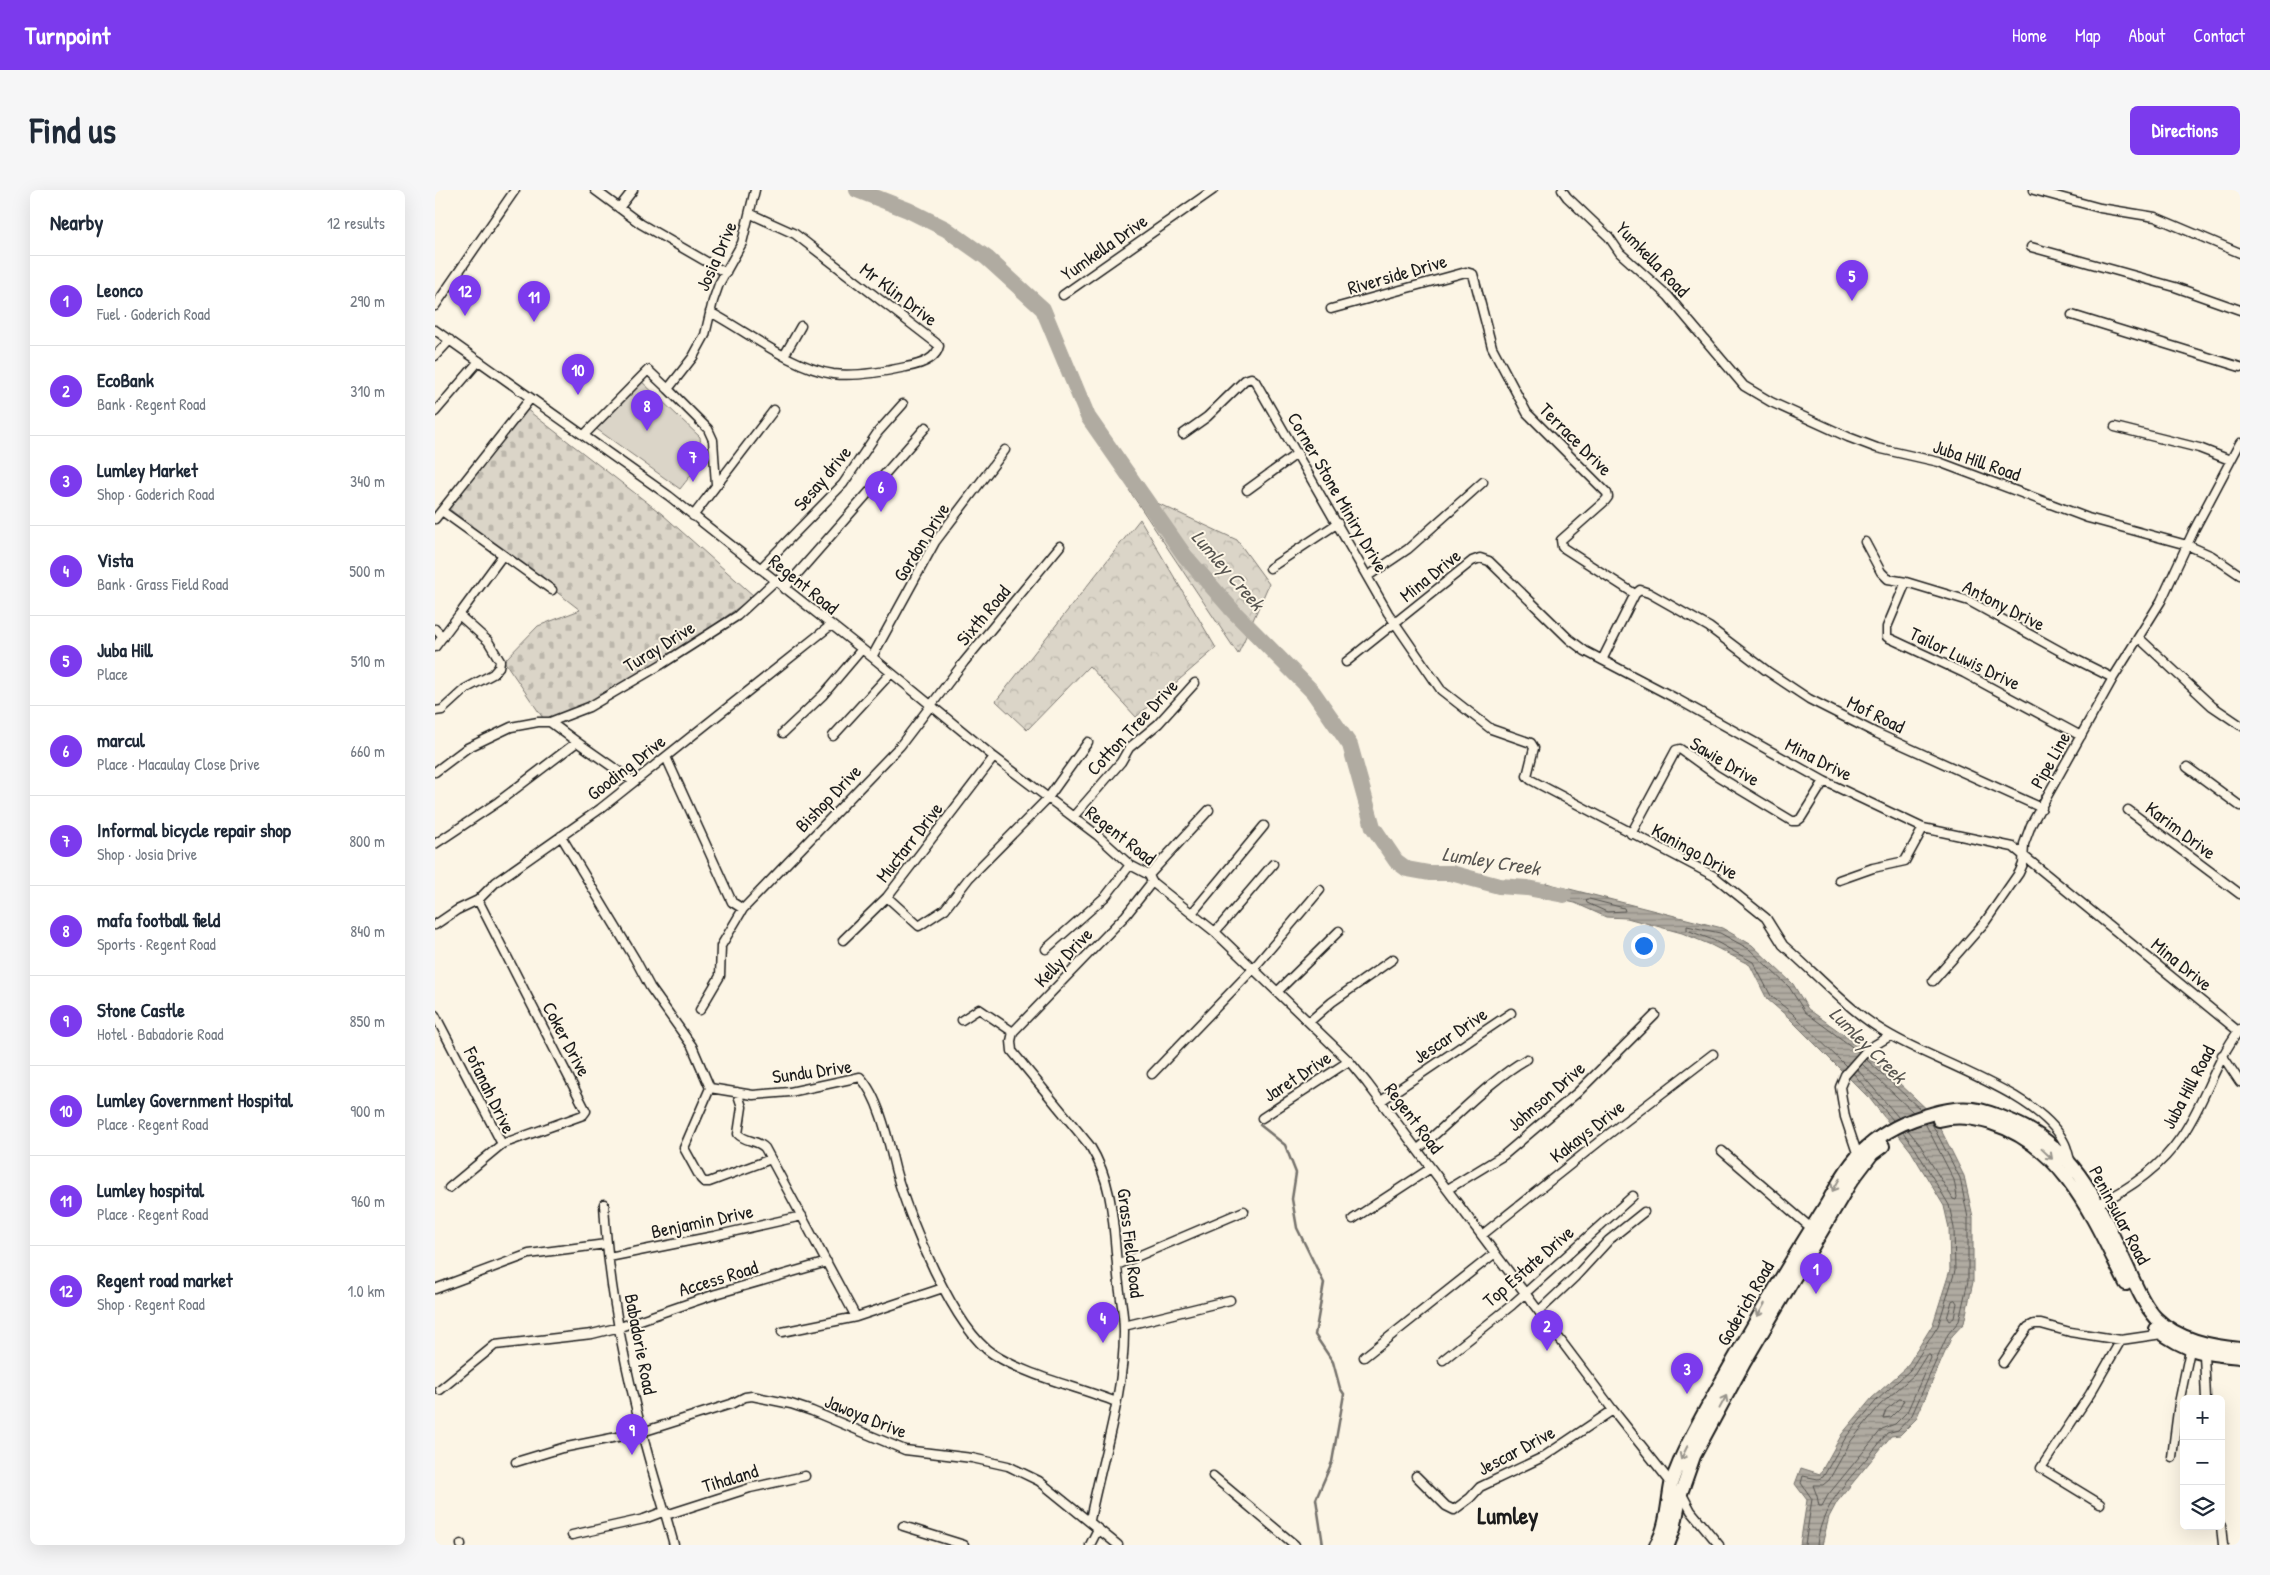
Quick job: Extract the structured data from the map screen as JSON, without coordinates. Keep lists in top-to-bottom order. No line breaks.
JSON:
{"streets":{"main road":["Peninsular Road","Goderich Road"],"street":["Yumkella Drive","Josia Drive","Yumkella Road","Riverside Drive","Mr Klin Drive","Terrace Drive","Juba Hill Road","Sesay drive","Corner Stone Miniry Drive","Gordon Drive","Mina Drive","Regent Road","Antony Drive","Sixth Road","Turay Drive","Tailor Luwis Drive","Mof Road","Cotton Tree Drive","Pipe Line","Sawie Drive","Gooding Drive","Bishop Drive","Karim Drive","Muctarr Drive","Kaningo Drive","Kelly Drive","Jescar Drive","Coker Drive","Sundu Drive","Jaret Drive","Fofanah Drive","Johnson Drive","Kakays Drive","Benjamin Drive","Grass Field Road","Top Estate Drive","Access Road","Babadorie Road","Jawoya Drive","Tihaland"]},"crossings":[["Josia Drive","Mr Klin Drive"],["Yumkella Road","Juba Hill Road"],["Riverside Drive","Terrace Drive"],["Terrace Drive","Mof Road"],["Juba Hill Road","Mina Drive"],["Juba Hill Road","Pipe Line"],["Juba Hill Road","Peninsular Road"],["Sesay drive","Regent Road"],["Corner Stone Miniry Drive","Mina Drive"],["Corner Stone Miniry Drive","Kaningo Drive"],["Gordon Drive","Regent Road"],["Mina Drive","Pipe Line"],["Mina Drive","Sawie Drive"],["Mina Drive","Kaningo Drive"],["Regent Road","Sixth Road"],["Regent Road","Turay Drive"],["Regent Road","Cotton Tree Drive"],["Regent Road","Gooding Drive"],["Regent Road","Bishop Drive"],["Regent Road","Muctarr Drive"],["Regent Road","Kelly Drive"],["Regent Road","Jescar Drive"],["Regent Road","Jaret Drive"],["Regent Road","Johnson Drive"],["Regent Road","Kakays Drive"],["Regent Road","Top Estate Drive"],["Regent Road","Goderich Road"],["Antony Drive","Tailor Luwis Drive"],["Antony Drive","Pipe Line"],["Sixth Road","Bishop Drive"],["Tailor Luwis Drive","Pipe Line"],["Mof Road","Pipe Line"],["Sawie Drive","Kaningo Drive"],["Gooding Drive","Coker Drive"],["Kaningo Drive","Peninsular Road"],["Kelly Drive","Grass Field Road"],["Coker Drive","Fofanah Drive"],["Sundu Drive","Grass Field Road"],["Peninsular Road","Goderich Road"],["Benjamin Drive","Babadorie Road"],["Access Road","Babadorie Road"],["Babadorie Road","Jawoya Drive"],["Babadorie Road","Tihaland"]],"districts":["Lumley"],"water":["Lumley Creek"],"page":{"header":"Turnpoint","nav":["Home","Map","About","Contact"],"buttons":"Directions","title":"Find us","heading":["Nearby","12 results"],"list":[{"mark":"1","name":"Leonco","note":"Fuel · Goderich Road","value":"290 m"},{"mark":"2","name":"EcoBank","note":"Bank · Regent Road","value":"310 m"},{"mark":"3","name":"Lumley Market","note":"Shop · Goderich Road","value":"340 m"},{"mark":"4","name":"Vista","note":"Bank · Grass Field Road","value":"500 m"},{"mark":"5","name":"Juba Hill","note":"Place","value":"510 m"},{"mark":"6","name":"marcul","note":"Place · Macaulay Close Drive","value":"660 m"},{"mark":"7","name":"Informal bicycle repair shop","note":"Shop · Josia Drive","value":"800 m"},{"mark":"8","name":"mafa football field","note":"Sports · Regent Road","value":"840 m"},{"mark":"9","name":"Stone Castle","note":"Hotel · Babadorie Road","value":"850 m"},{"mark":"10","name":"Lumley Government Hospital","note":"Place · Regent Road","value":"900 m"},{"mark":"11","name":"Lumley hospital","note":"Place · Regent Road","value":"960 m"},{"mark":"12","name":"Regent road market","note":"Shop · Regent Road","value":"1.0 km"}],"pins":["5","12","11","10","8","7","6","1","4","2","3","9"],"map_buttons":["+","−"]}}
